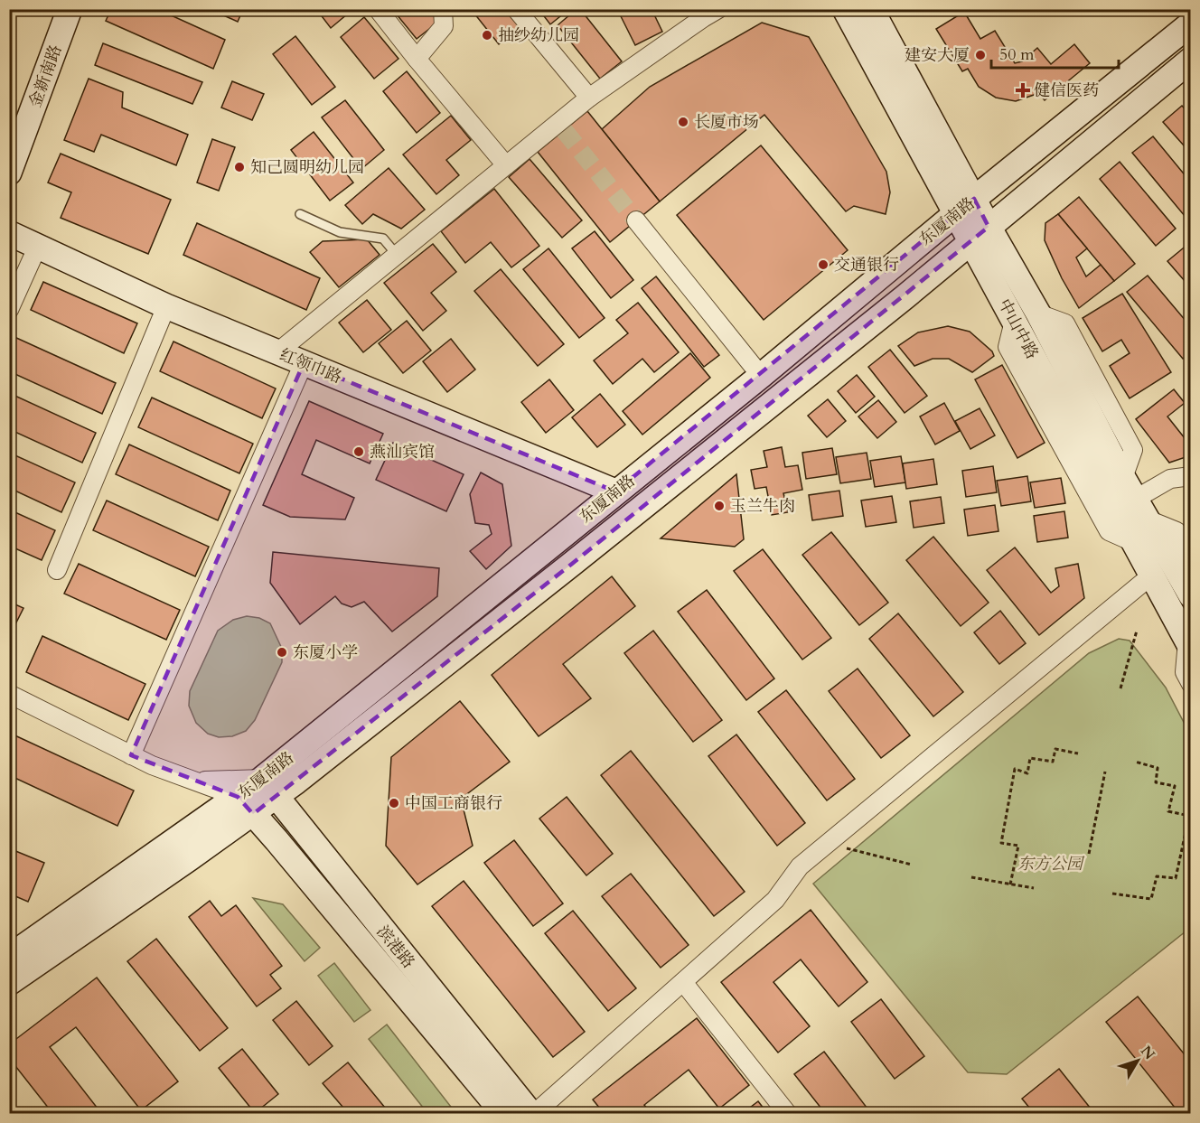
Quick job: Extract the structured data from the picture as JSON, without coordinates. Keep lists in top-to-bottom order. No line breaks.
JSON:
{"streets":{"street":["金新南路","东厦南路","中山中路","红领巾路","滨港路"]},"crossings":[["东厦南路","中山中路"],["东厦南路","红领巾路"],["东厦南路","滨港路"]],"parks":["东方公园"],"places":{"other":["抽纱幼儿园","建安大厦","长厦市场","知己圆明幼儿园","交通银行","燕汕宾馆","玉兰牛肉","东厦小学","中国工商银行"],"health":["健信医药"]},"scale_bar":"50 m","north":"top right"}
